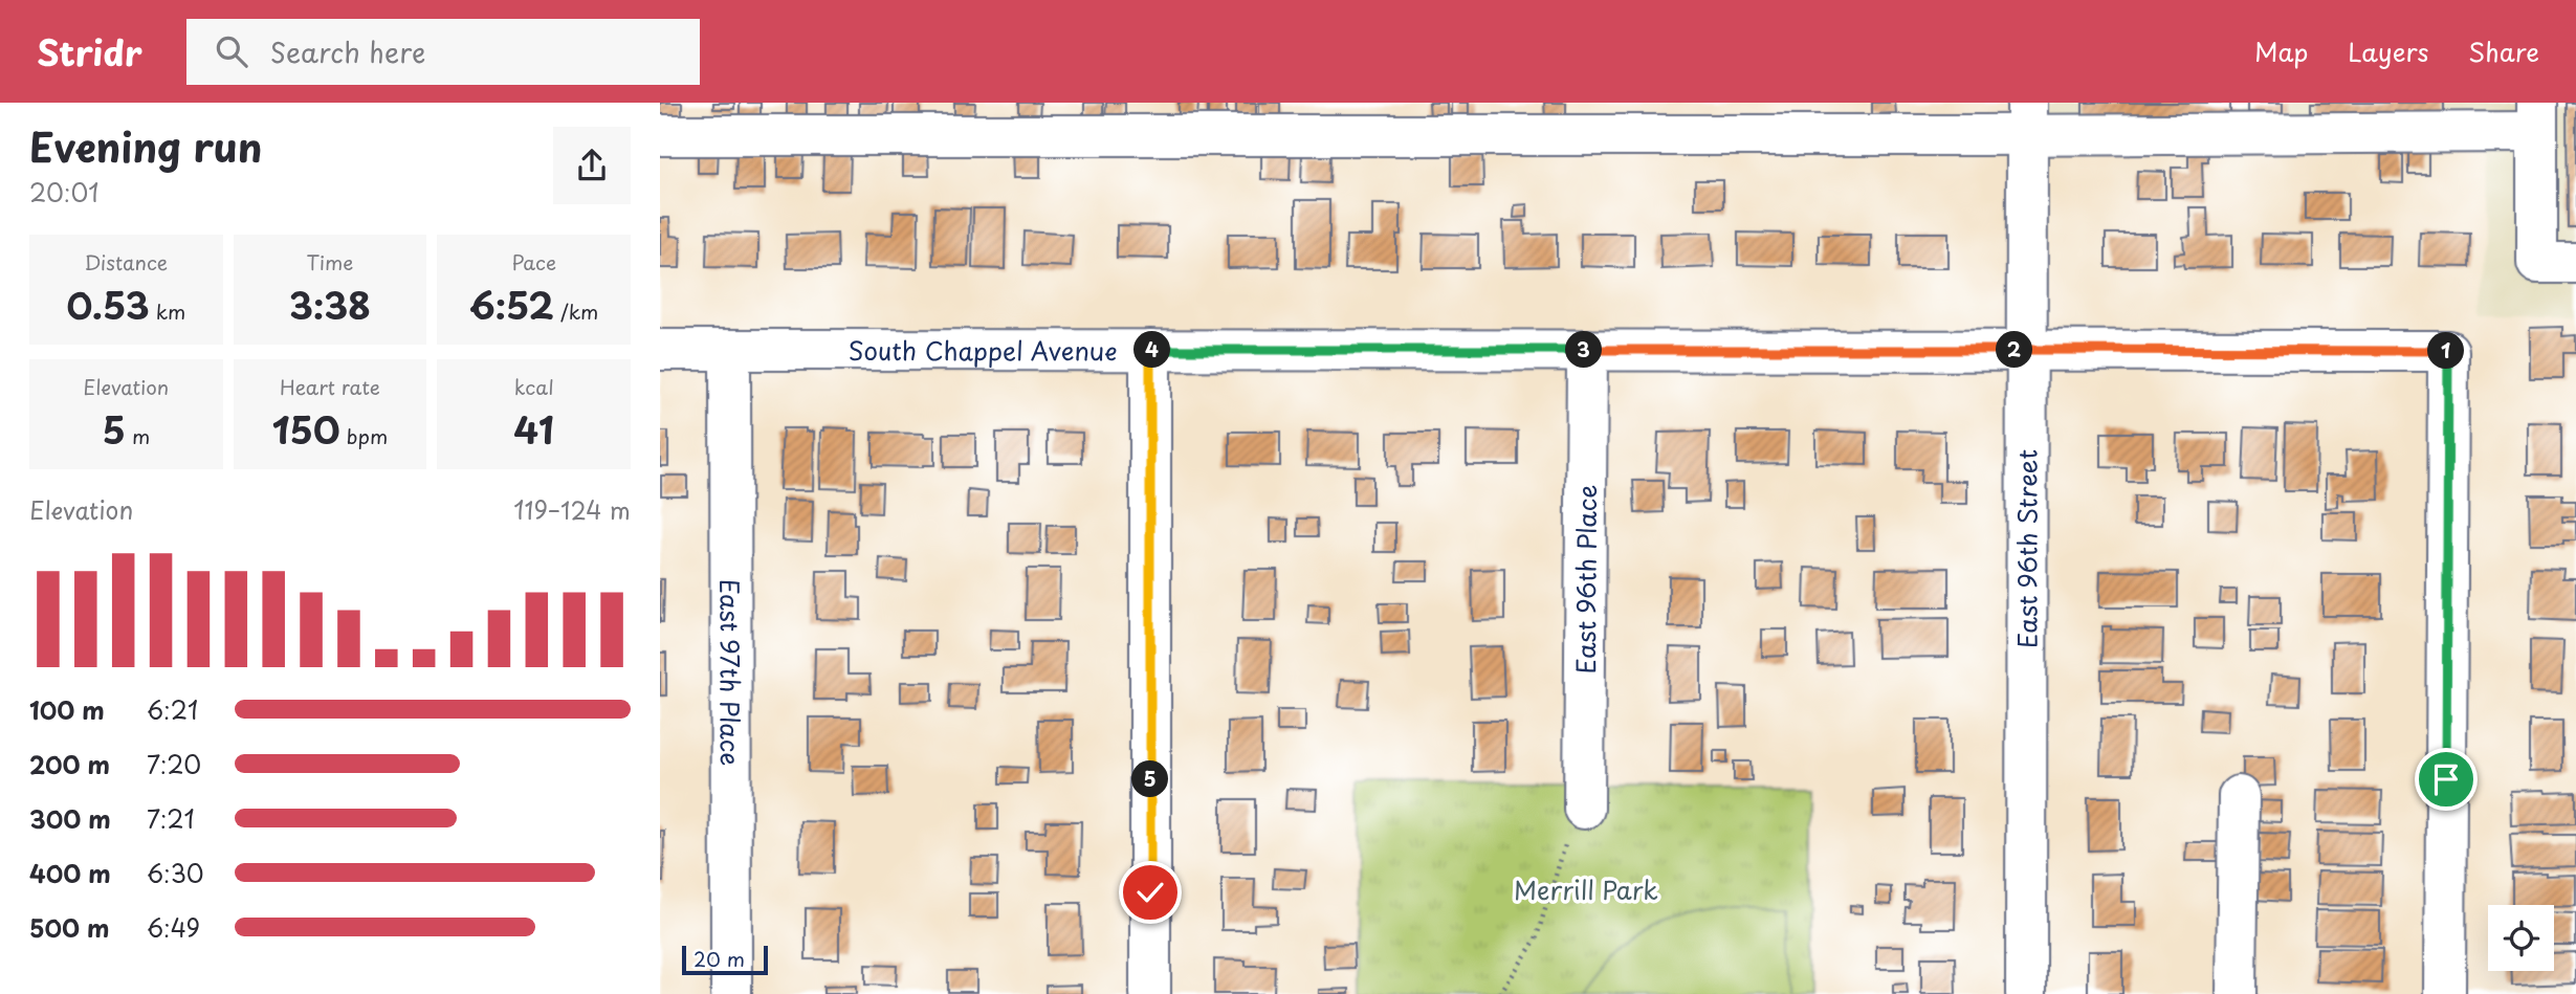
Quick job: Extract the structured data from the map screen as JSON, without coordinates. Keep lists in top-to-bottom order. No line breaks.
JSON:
{"streets":{"street":["South Chappel Avenue","East 96th Street","East 96th Place","East 97th Place"]},"crossings":[["South Chappel Avenue","East 96th Street"],["South Chappel Avenue","East 96th Place"],["South Chappel Avenue","East 97th Place"]],"parks":["Merrill Park"],"scale_bar":"20 m","page":{"header":"Stridr","search":"Search here","nav":["Map","Layers","Share"],"heading":["Evening run","20:01"],"stats":[["Distance","0.53 km"],["Time","3:38"],["Pace","6:52 /km"],["Elevation","5 m"],["Heart rate","150 bpm"],["kcal","41"]],"pins":["2","3","4","1","5"],"chart":["Elevation","119–124 m"],"list":[{"name":"100 m","note":"6:21"},{"name":"200 m","note":"7:20"},{"name":"300 m","note":"7:21"},{"name":"400 m","note":"6:30"},{"name":"500 m","note":"6:49"}],"scale":"20 m"}}
